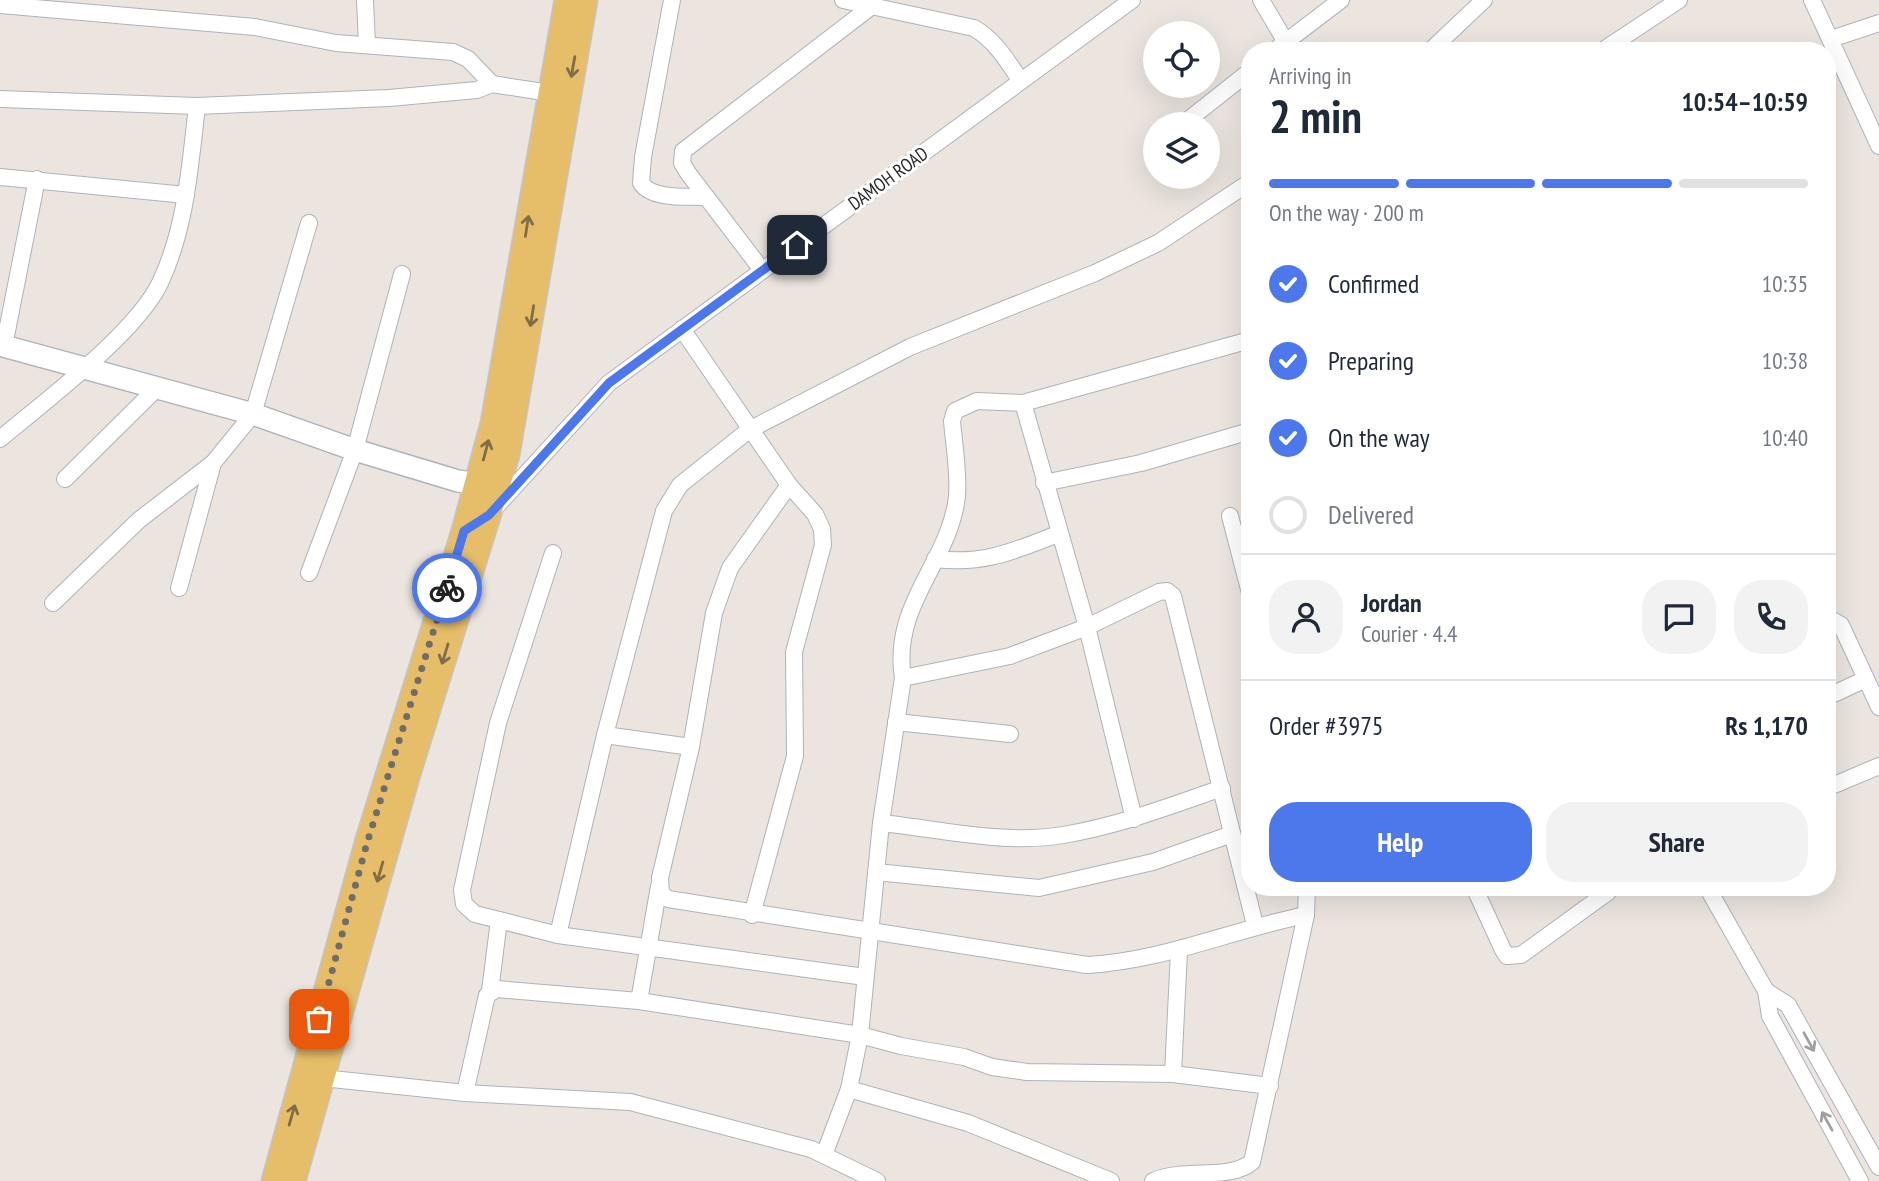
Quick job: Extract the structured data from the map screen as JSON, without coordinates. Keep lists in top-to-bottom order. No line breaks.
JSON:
{"streets":{"street":["DAMOH ROAD"]},"page":{"heading":["2 min","Arriving in","10:54–10:59"],"panel":["Jordan","Courier · 4.4","Order #3975","Rs 1,170"],"bar":"On the way · 200 m","list":[["Confirmed","10:35"],["Preparing","10:38"],["On the way","10:40"],"Delivered"],"buttons":["Help","Share"]}}
